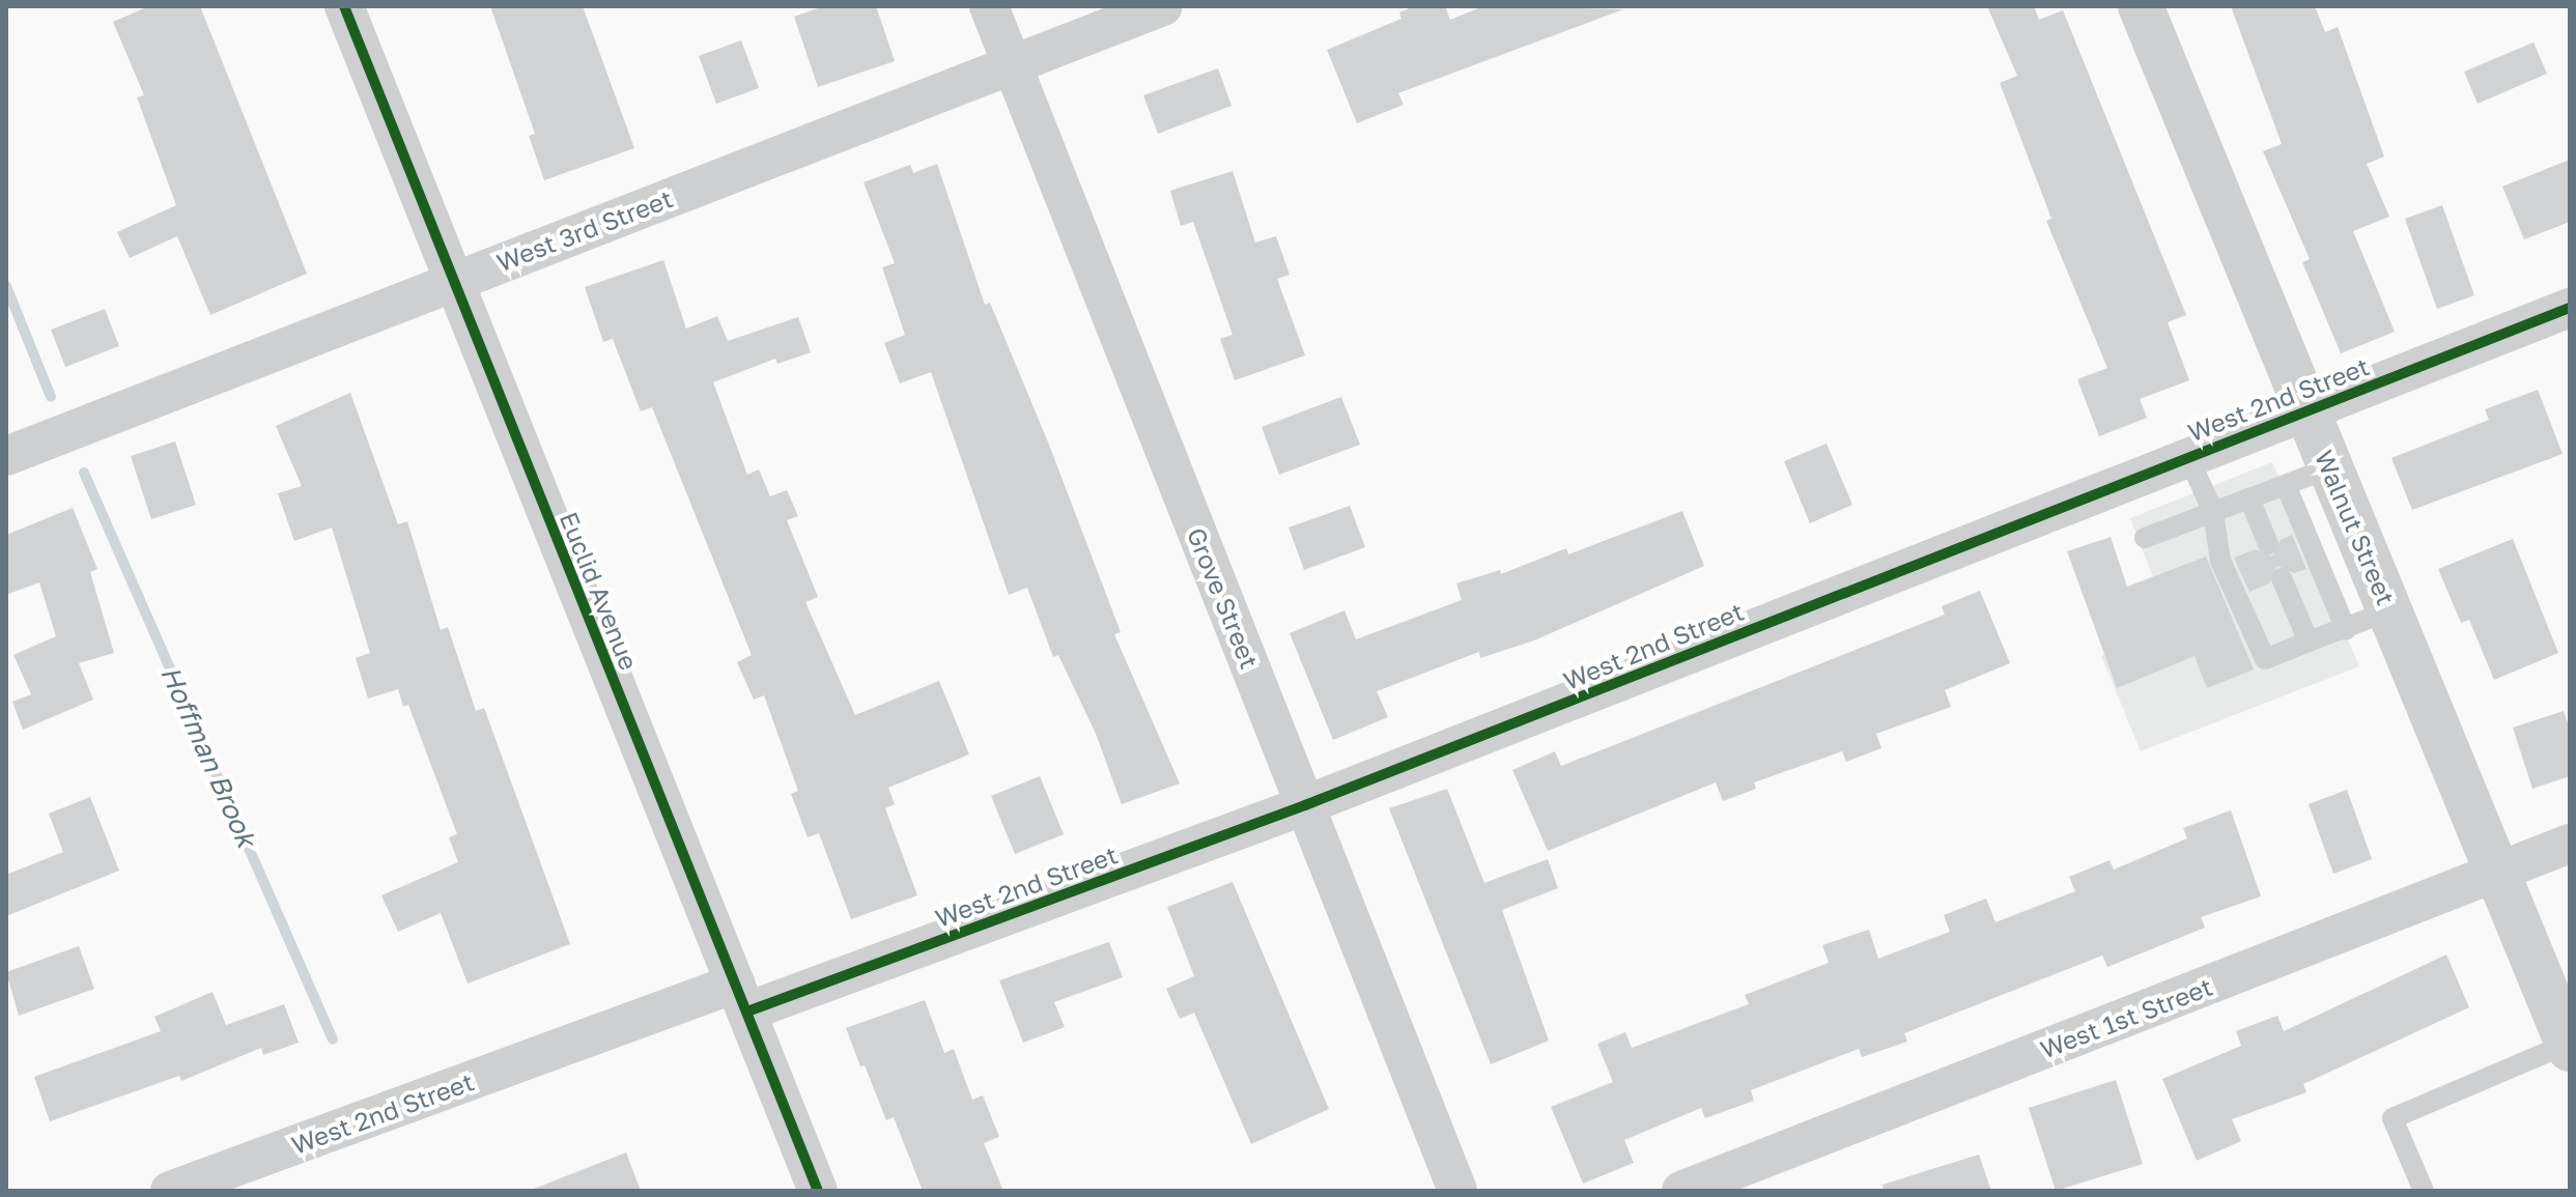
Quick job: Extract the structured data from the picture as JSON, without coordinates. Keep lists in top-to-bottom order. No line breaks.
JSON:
{"streets":{"street":["West 3rd Street","West 2nd Street","Walnut Street","Euclid Avenue","Grove Street","West 1st Street"]},"crossings":[["West 3rd Street","Euclid Avenue"],["West 3rd Street","Grove Street"],["West 2nd Street","Walnut Street"],["West 2nd Street","Euclid Avenue"],["West 2nd Street","Grove Street"],["Walnut Street","West 1st Street"]],"water":["Hoffman Brook"]}
